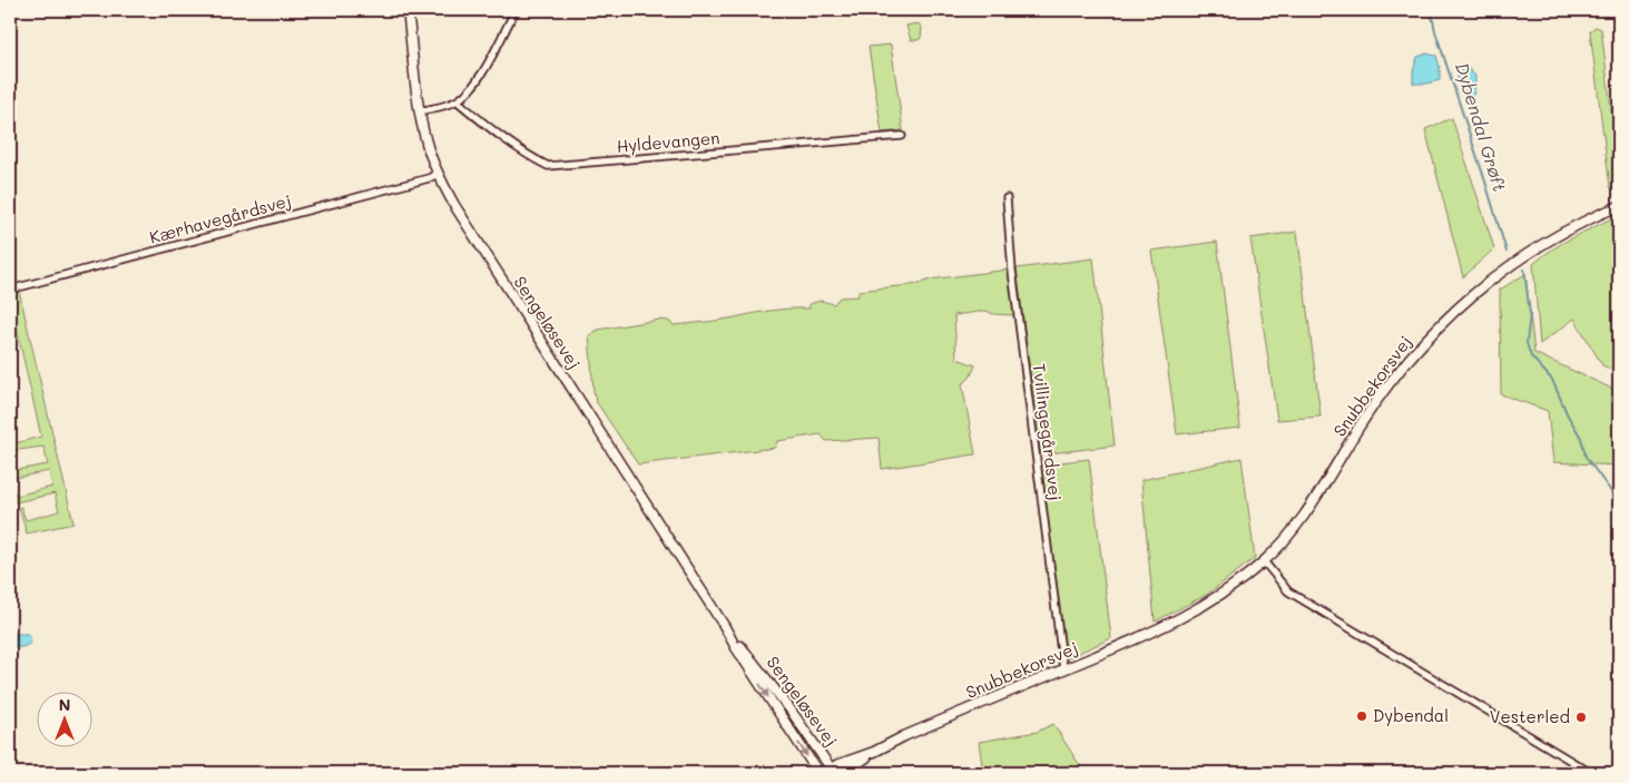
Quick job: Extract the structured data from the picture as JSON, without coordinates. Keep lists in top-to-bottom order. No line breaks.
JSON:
{"streets":{"street":["Hyldevangen","Kærhavegårdsvej","Sengeløsevej","Snubbekorsvej","Tvillingegårdsvej"]},"crossings":[["Kærhavegårdsvej","Sengeløsevej"],["Sengeløsevej","Snubbekorsvej"],["Snubbekorsvej","Tvillingegårdsvej"]],"water":["Dybendal Grøft"],"places":["Dybendal","Vesterled"],"north":"top"}
